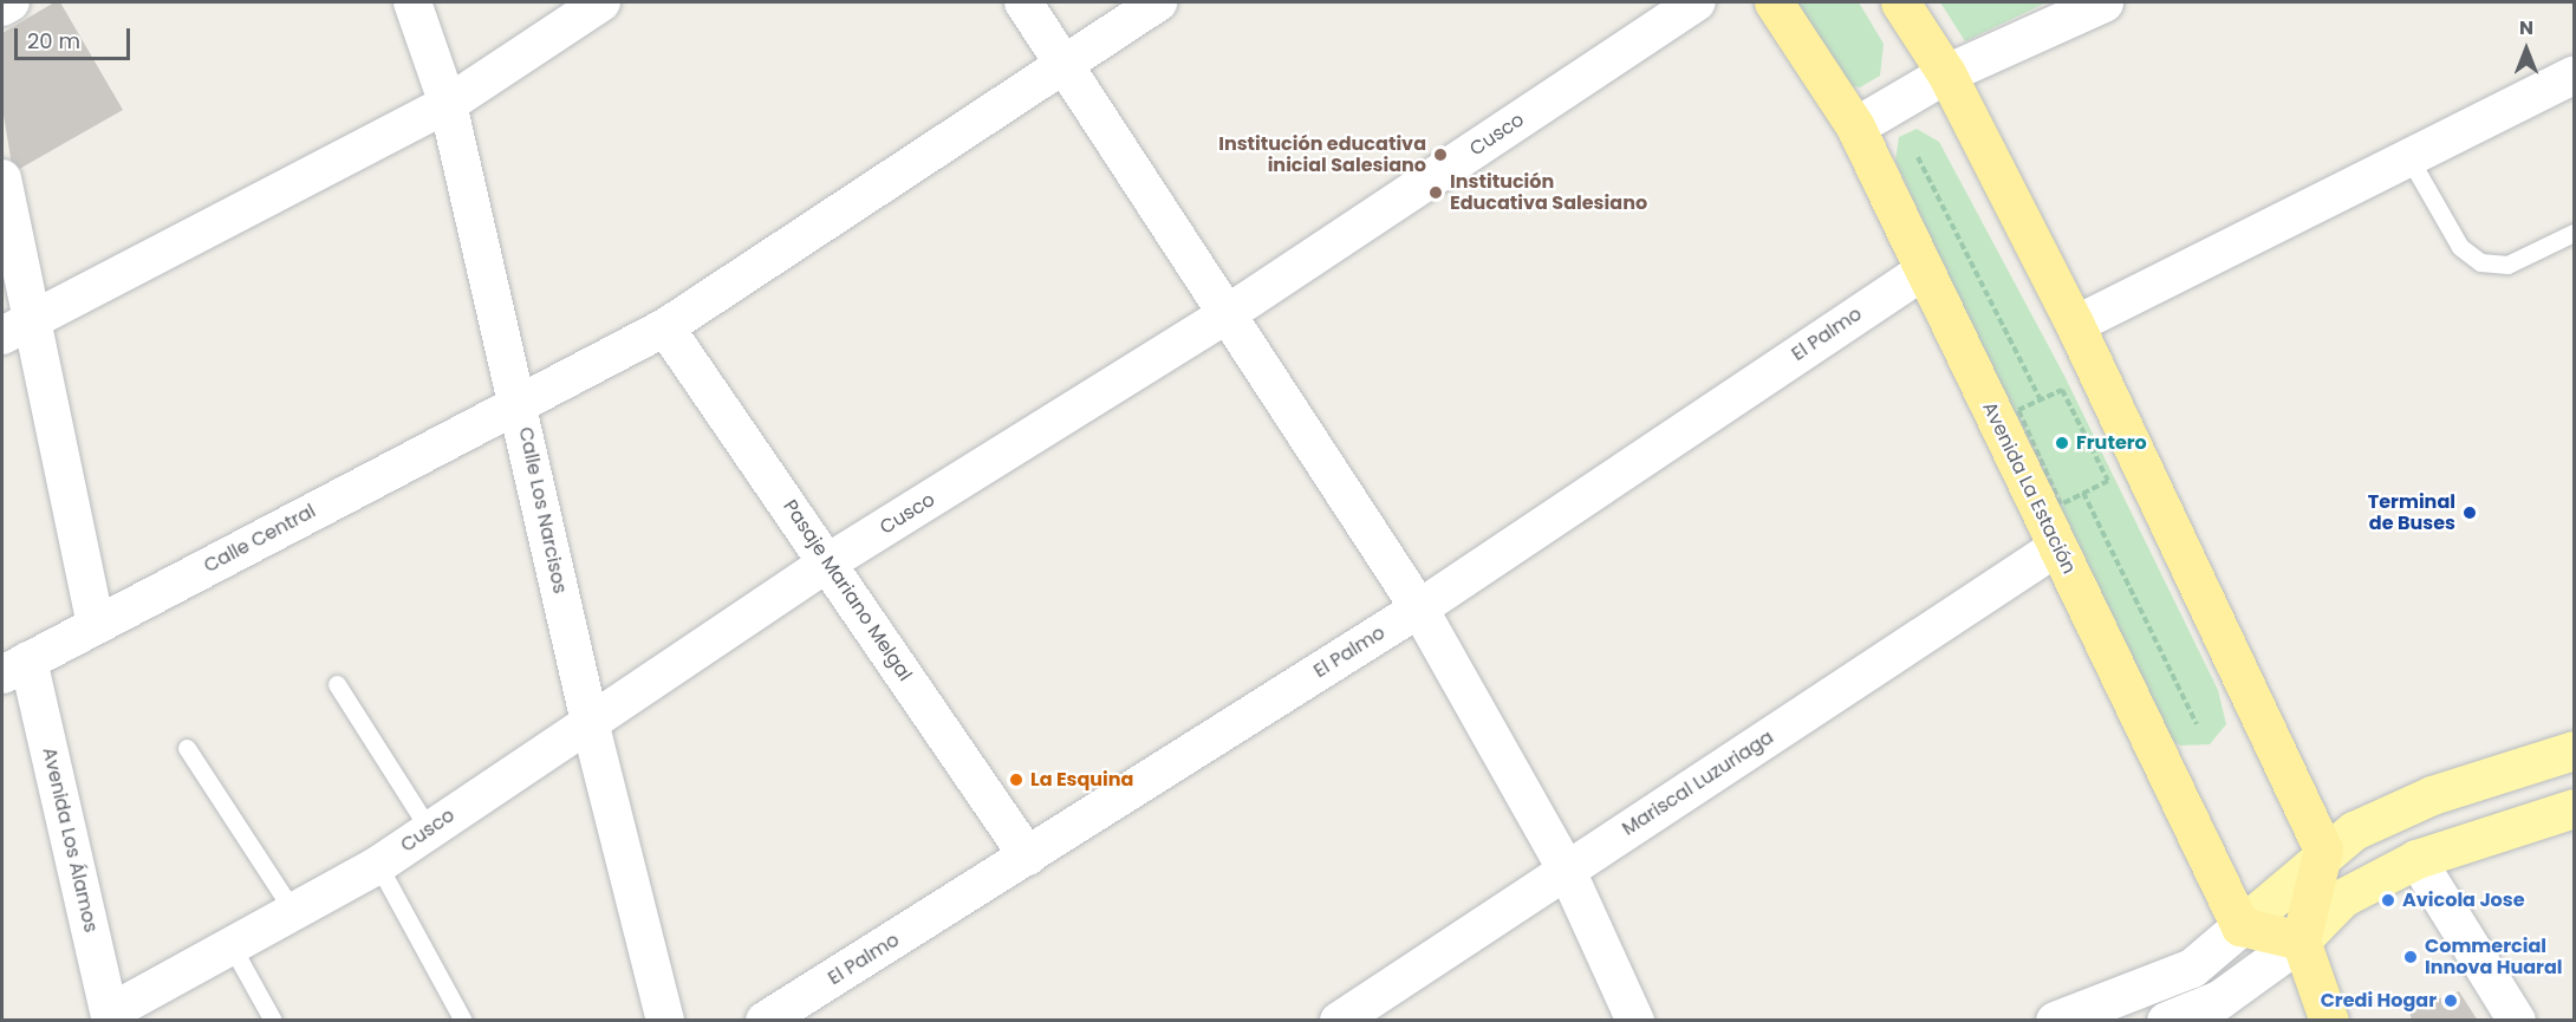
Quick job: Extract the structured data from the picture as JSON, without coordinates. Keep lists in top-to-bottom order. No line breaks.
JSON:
{"streets":{"highway":["Avenida La Estación"],"street":["Cusco","El Palmo","Calle Los Narcisos","Calle Central","Pasaje Mariano Melgal","Mariscal Luzuriaga","Avenida Los Álamos"]},"crossings":[["Cusco","Calle Los Narcisos"],["Cusco","Pasaje Mariano Melgal"],["Cusco","Avenida Los Álamos"],["El Palmo","Avenida La Estación"],["El Palmo","Pasaje Mariano Melgal"],["Avenida La Estación","Mariscal Luzuriaga"],["Calle Los Narcisos","Calle Central"],["Calle Central","Pasaje Mariano Melgal"],["Calle Central","Avenida Los Álamos"]],"places":["Institución educativa inicial Salesiano","Institución Educativa Salesiano","Frutero","Terminal de Buses","La Esquina","Avicola Jose","Commercial Innova Huaral","Credi Hogar"],"scale_bar":"20 m","north":"top"}
